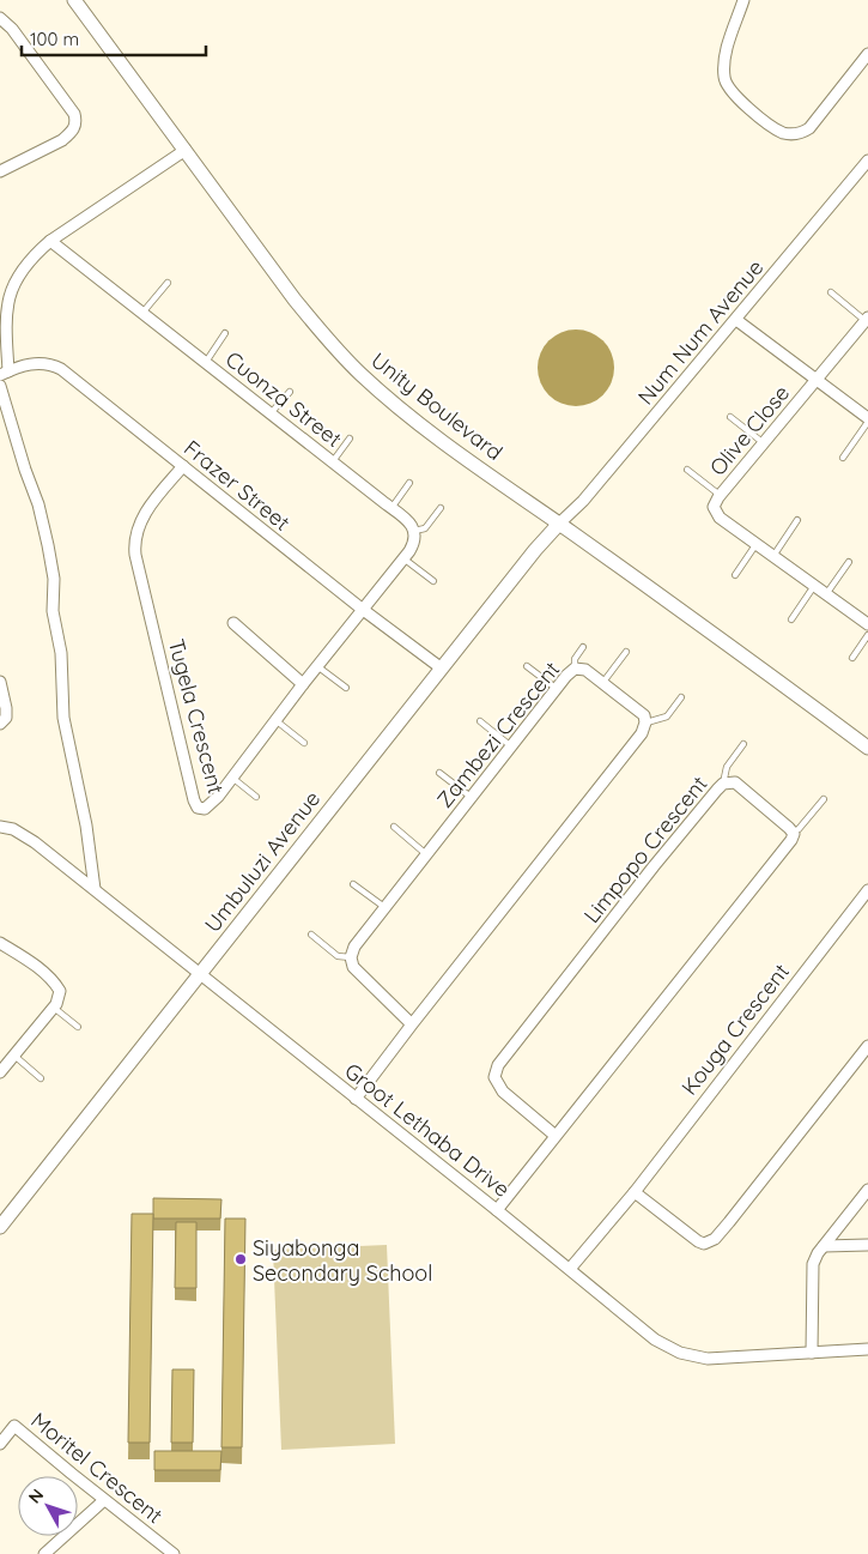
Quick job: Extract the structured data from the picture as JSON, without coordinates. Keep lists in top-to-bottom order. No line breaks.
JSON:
{"streets":{"street":["Num Num Avenue","Cuonza Street","Unity Boulevard","Olive Close","Frazer Street","Tugela Crescent","Zambezi Crescent","Limpopo Crescent","Umbuluzi Avenue","Kouga Crescent","Groot Lethaba Drive","Moritel Crescent"]},"crossings":[["Num Num Avenue","Unity Boulevard"],["Num Num Avenue","Umbuluzi Avenue"],["Unity Boulevard","Umbuluzi Avenue"],["Frazer Street","Tugela Crescent"],["Frazer Street","Umbuluzi Avenue"],["Umbuluzi Avenue","Groot Lethaba Drive"],["Kouga Crescent","Groot Lethaba Drive"]],"places":["Siyabonga Secondary School"],"scale_bar":"100 m","north":"top left"}
